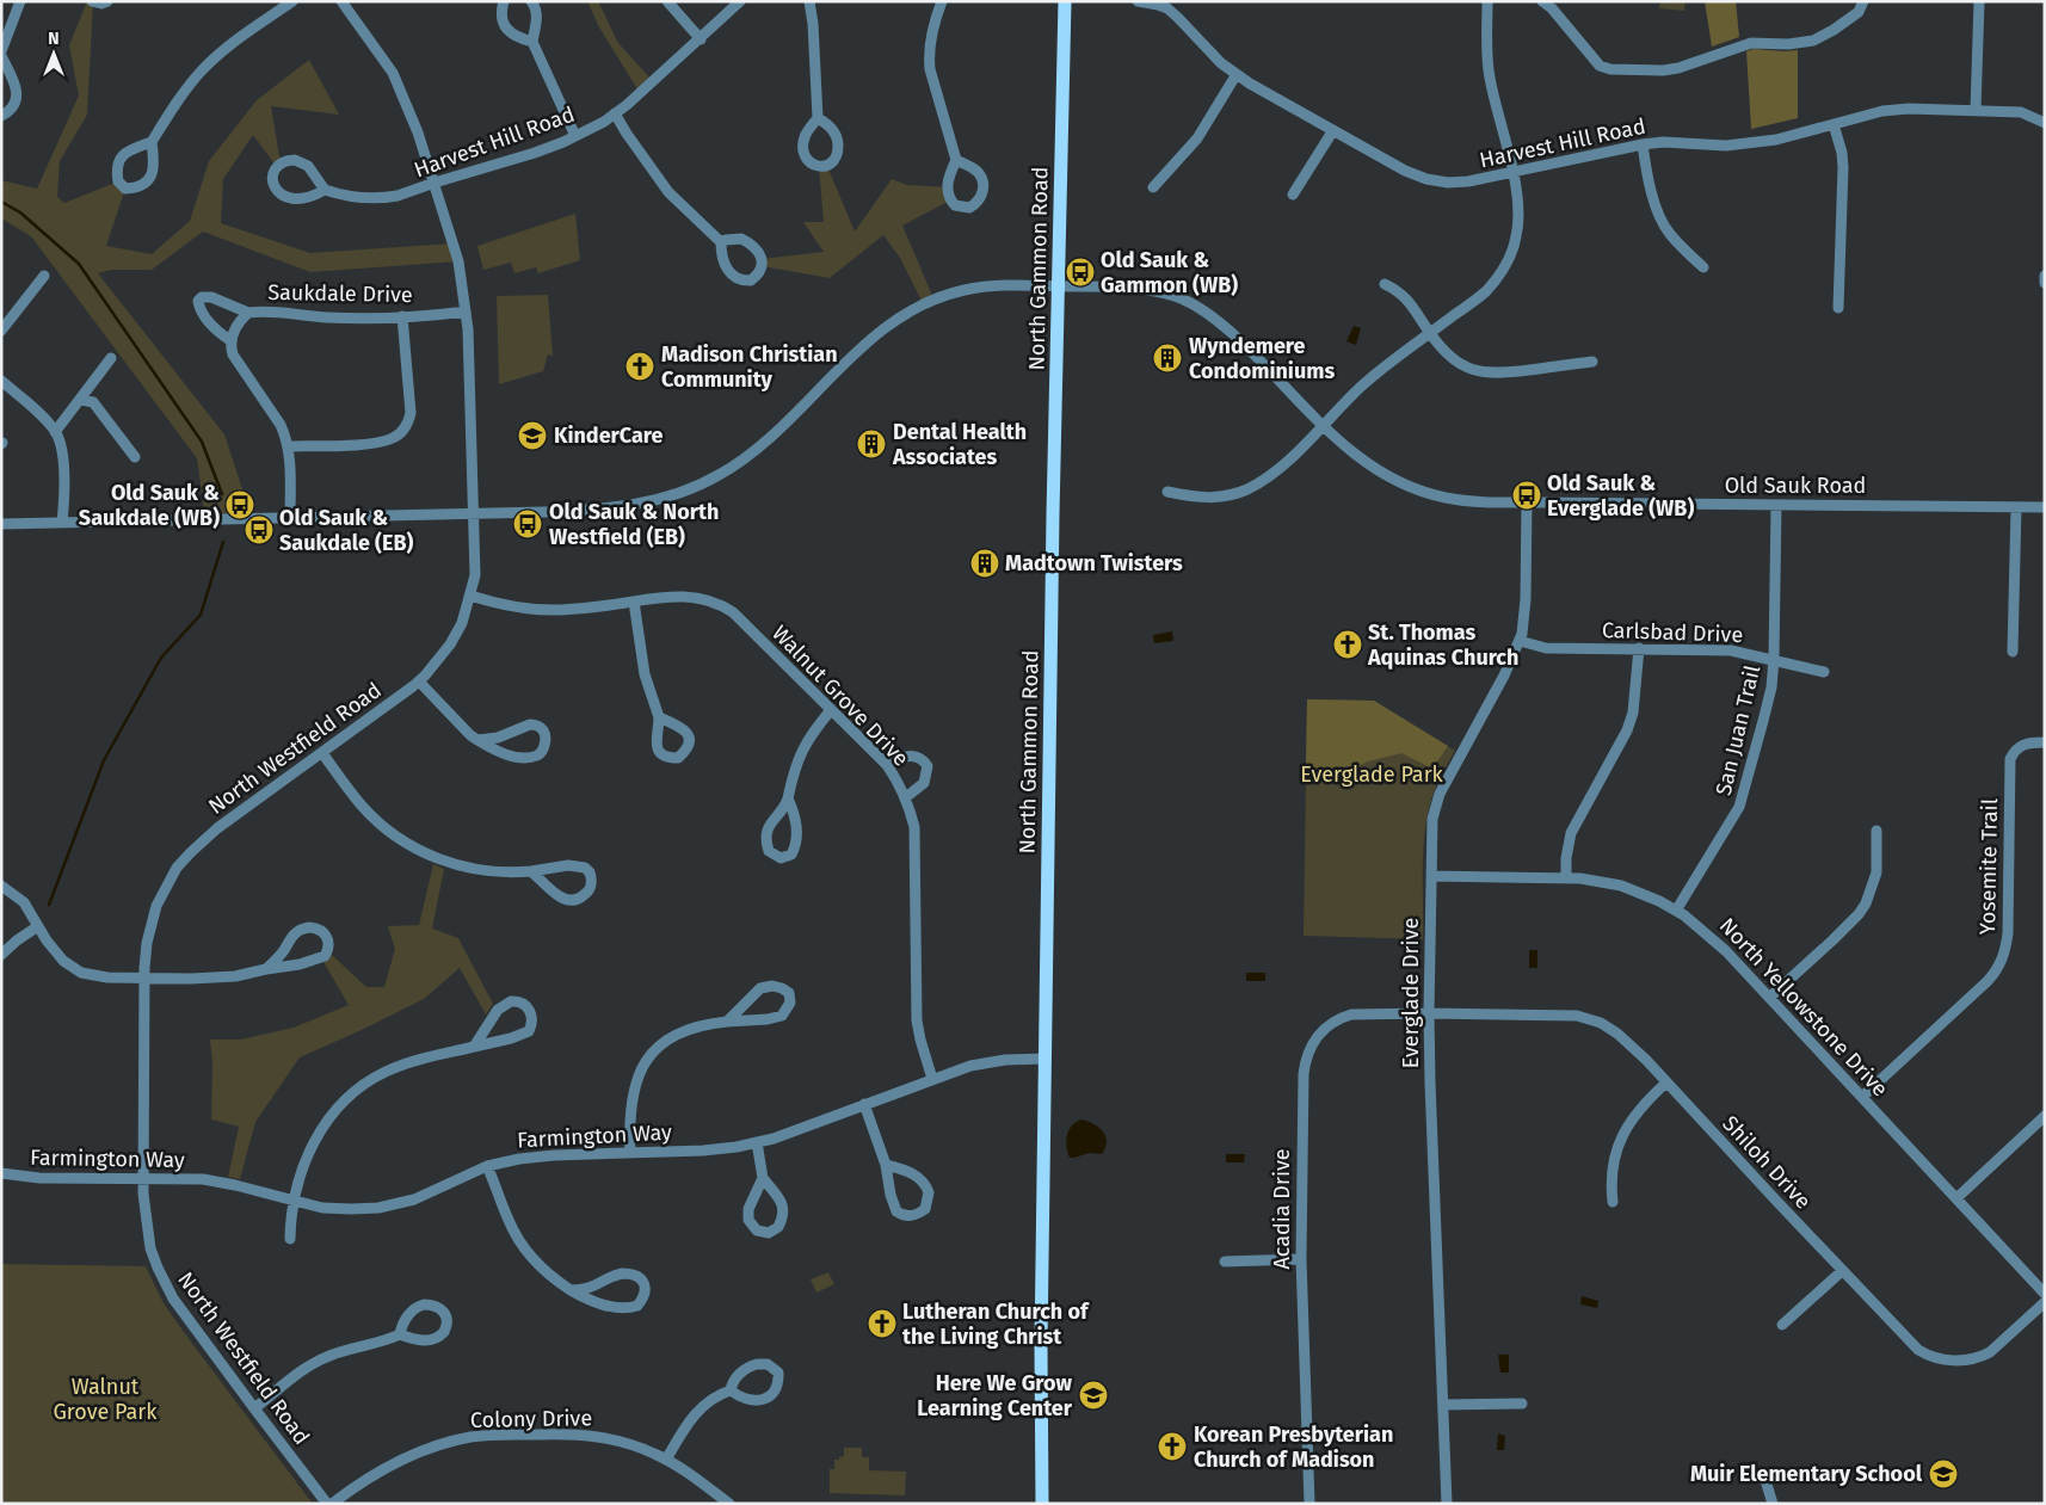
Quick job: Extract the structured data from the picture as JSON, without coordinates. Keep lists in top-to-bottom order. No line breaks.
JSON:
{"streets":{"main road":["North Gammon Road"],"street":["Harvest Hill Road","Saukdale Drive","Old Sauk Road","Carlsbad Drive","Walnut Grove Drive","San Juan Trail","North Westfield Road","Yosemite Trail","Everglade Drive","North Yellowstone Drive","Farmington Way","Shiloh Drive","Acadia Drive","Colony Drive"]},"crossings":[["Harvest Hill Road","North Westfield Road"],["North Gammon Road","Old Sauk Road"],["North Gammon Road","Farmington Way"],["Saukdale Drive","North Westfield Road"],["Old Sauk Road","San Juan Trail"],["Old Sauk Road","North Westfield Road"],["Old Sauk Road","Everglade Drive"],["Carlsbad Drive","San Juan Trail"],["Carlsbad Drive","Everglade Drive"],["Walnut Grove Drive","North Westfield Road"],["Walnut Grove Drive","Farmington Way"],["San Juan Trail","North Yellowstone Drive"],["North Westfield Road","Farmington Way"],["Yosemite Trail","North Yellowstone Drive"],["Everglade Drive","North Yellowstone Drive"],["Everglade Drive","Shiloh Drive"],["Everglade Drive","Acadia Drive"],["Shiloh Drive","Acadia Drive"]],"parks":["Everglade Park","Walnut Grove Park"],"places":{"bus stop":["Old Sauk & Gammon (WB)","Old Sauk & Everglade (WB)","Old Sauk & Saukdale (WB)","Old Sauk & North Westfield (EB)","Old Sauk & Saukdale (EB)"],"building":["Wyndemere Condominiums","Dental Health Associates","Madtown Twisters"],"church":["Madison Christian Community","St. Thomas Aquinas Church","Lutheran Church of the Living Christ","Korean Presbyterian Church of Madison"],"school or university":["KinderCare","Here We Grow Learning Center","Muir Elementary School"]},"north":"top"}
